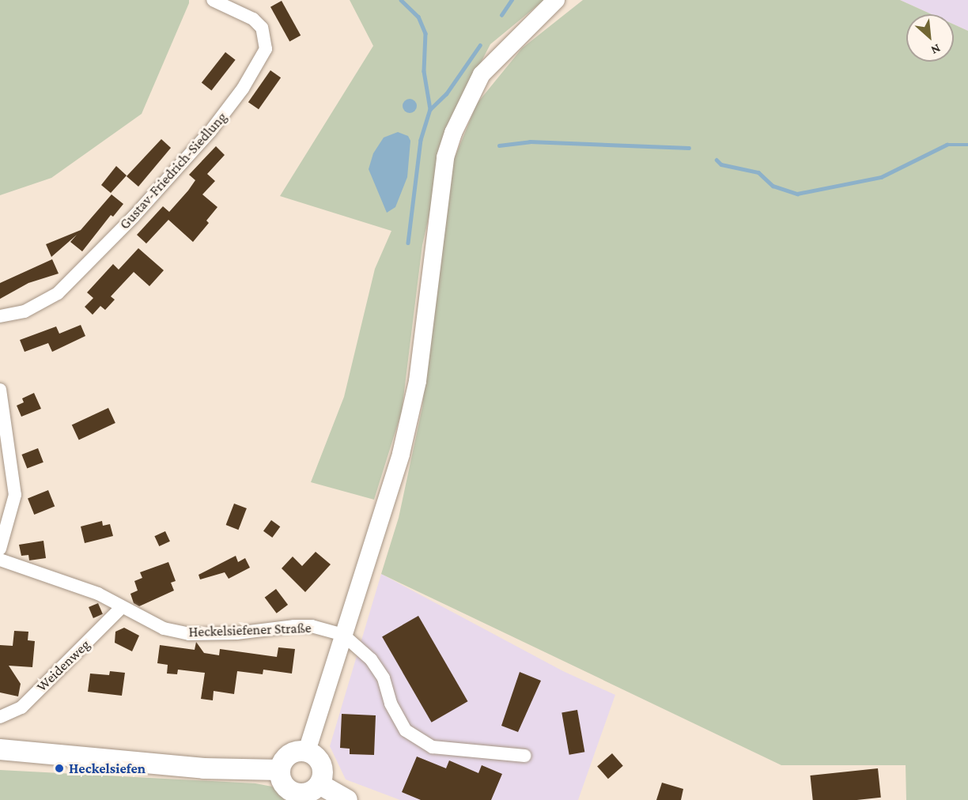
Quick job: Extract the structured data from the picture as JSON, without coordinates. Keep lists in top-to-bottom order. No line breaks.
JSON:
{"streets":{"street":["Gustav-Friedrich-Siedlung","Heckelsiefener Straße","Weidenweg"]},"crossings":[["Heckelsiefener Straße","Weidenweg"]],"places":["Heckelsiefen"],"north":"bottom right"}
